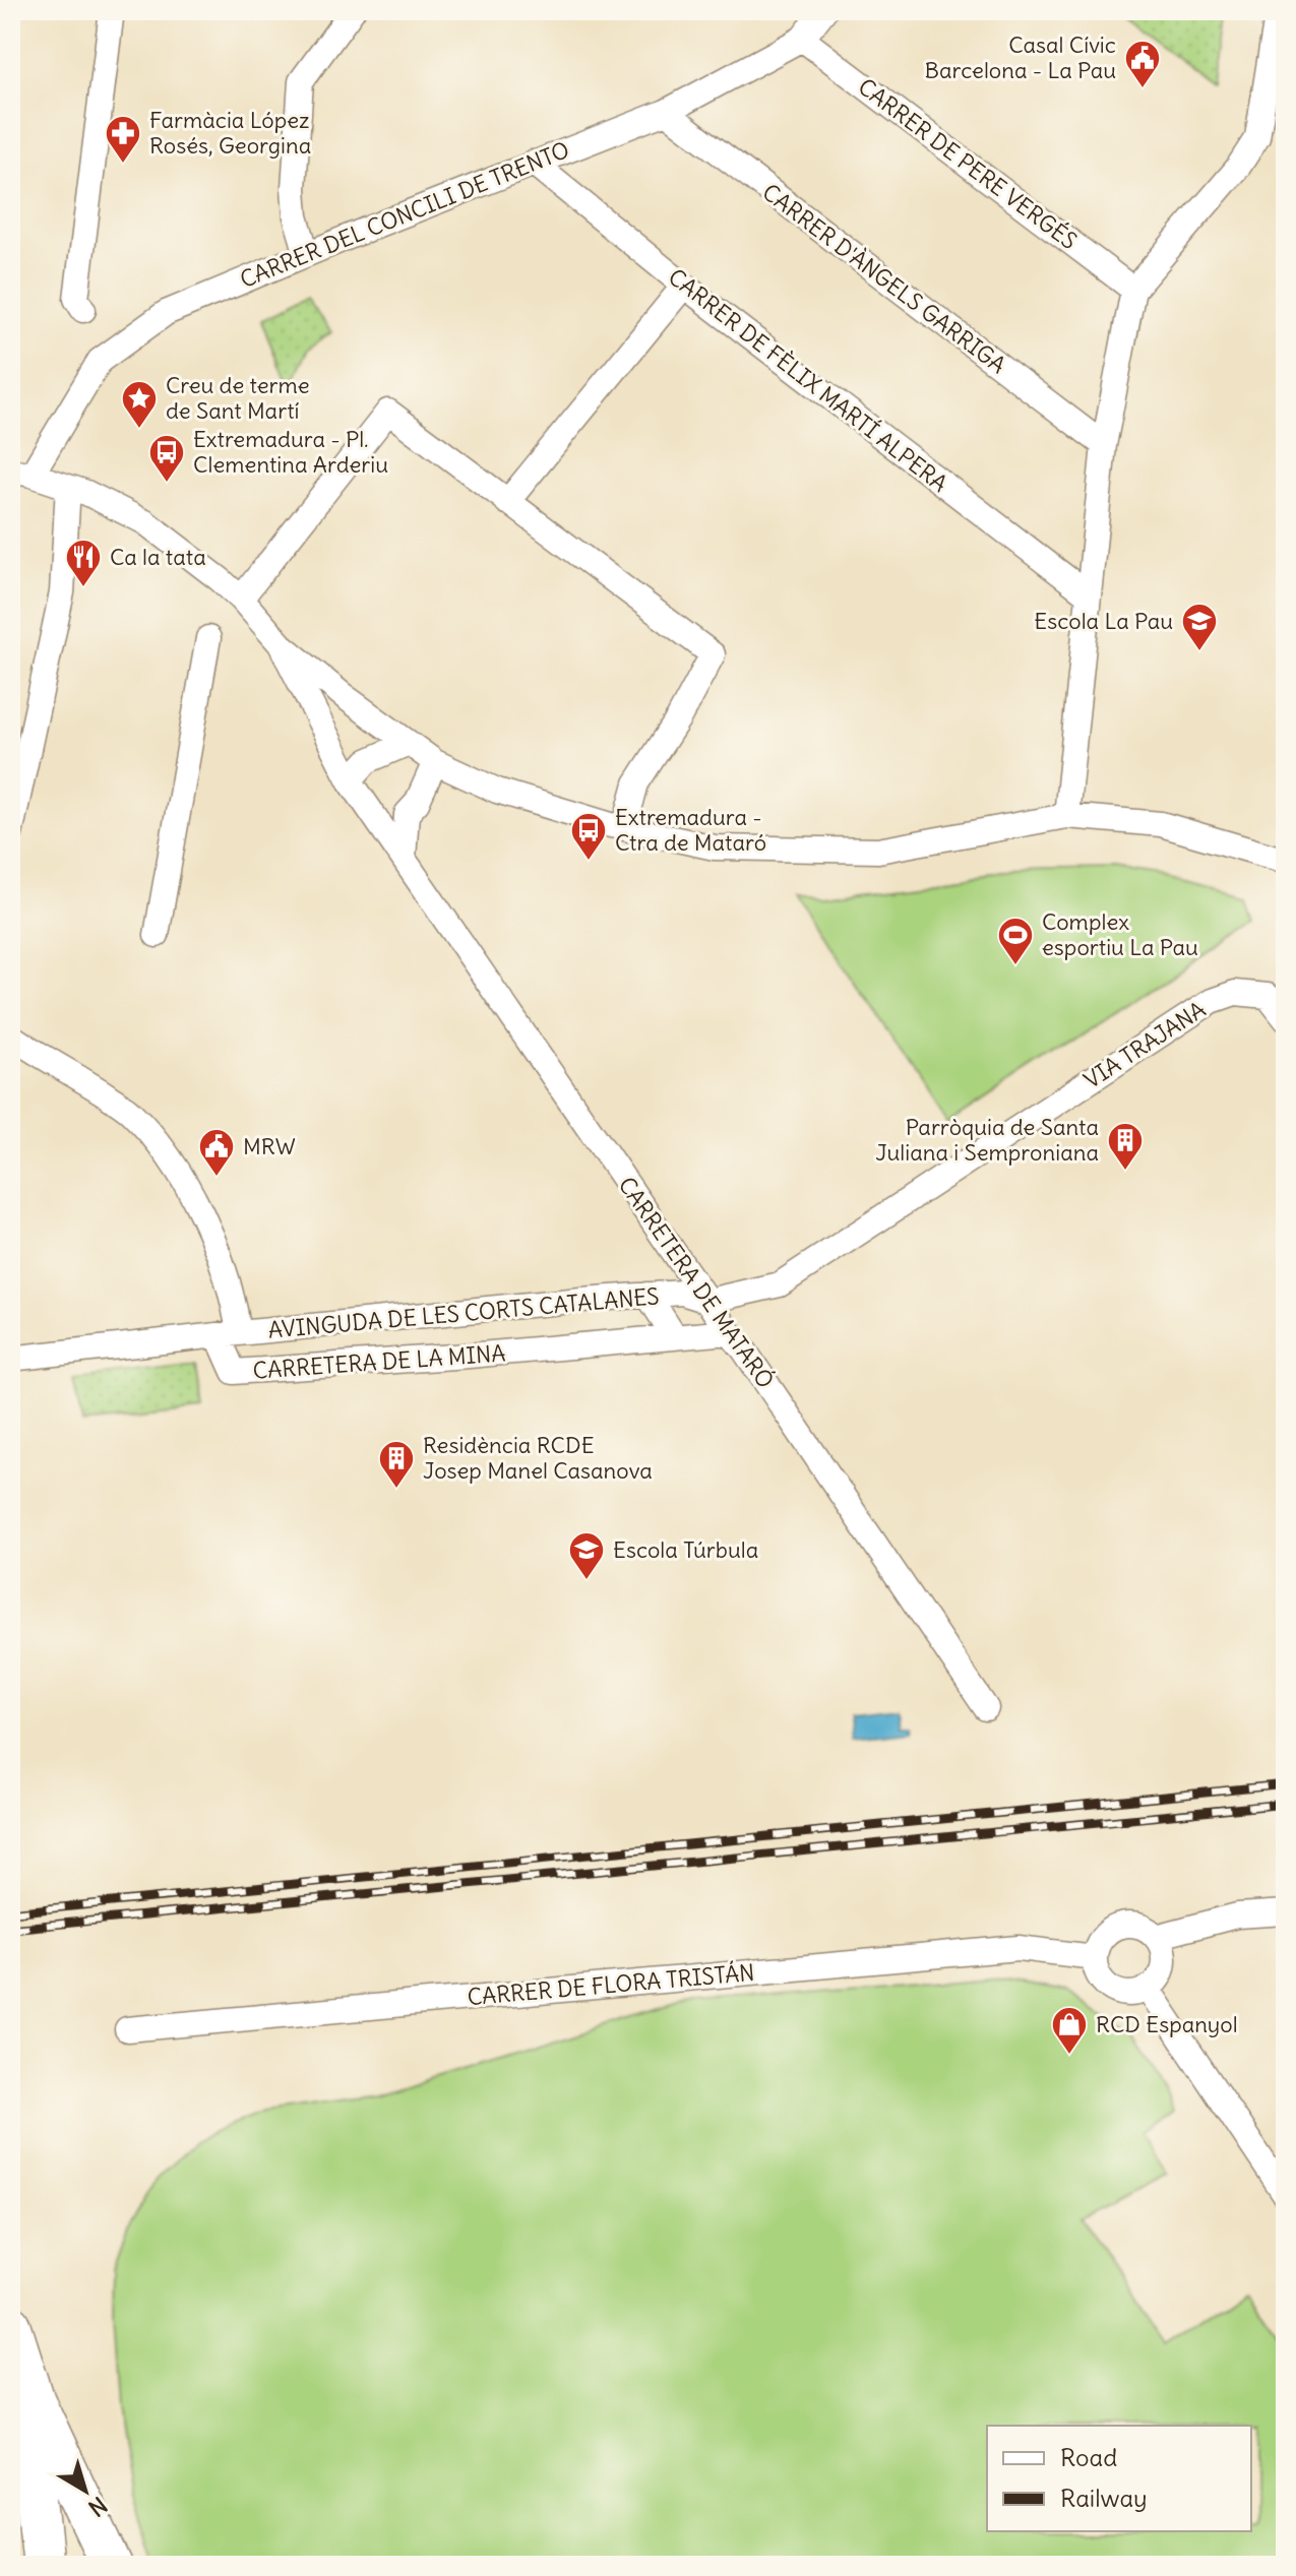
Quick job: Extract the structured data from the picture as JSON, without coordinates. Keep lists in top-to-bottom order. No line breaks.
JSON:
{"streets":{"street":["CARRER DE PERE VERGÉS","CARRER DEL CONCILI DE TRENTO","CARRER D'ÀNGELS GARRIGA","CARRER DE FÈLIX MARTÍ ALPERA","VIA TRAJANA","CARRETERA DE MATARÓ","AVINGUDA DE LES CORTS CATALANES","CARRETERA DE LA MINA","CARRER DE FLORA TRISTÁN"]},"crossings":[["CARRER DE PERE VERGÉS","CARRER DEL CONCILI DE TRENTO"],["CARRER DEL CONCILI DE TRENTO","CARRER D'ÀNGELS GARRIGA"],["CARRER DEL CONCILI DE TRENTO","CARRER DE FÈLIX MARTÍ ALPERA"],["VIA TRAJANA","CARRETERA DE MATARÓ"],["VIA TRAJANA","AVINGUDA DE LES CORTS CATALANES"],["CARRETERA DE MATARÓ","AVINGUDA DE LES CORTS CATALANES"],["CARRETERA DE MATARÓ","CARRETERA DE LA MINA"],["AVINGUDA DE LES CORTS CATALANES","CARRETERA DE LA MINA"]],"places":{"public building":["Casal Cívic Barcelona - La Pau","MRW"],"pharmacy":["Farmàcia López Rosés, Georgina"],"place":["Creu de terme de Sant Martí"],"bus stop":["Extremadura - Pl. Clementina Arderiu","Extremadura - Ctra de Mataró"],"restaurant":["Ca la tata"],"school or university":["Escola La Pau","Escola Túrbula"],"sports":["Complex esportiu La Pau"],"building":["Parròquia de Santa Juliana i Semproniana","Residència RCDE Josep Manel Casanova"],"shop":["RCD Espanyol"]},"legend":["Road","Railway"],"north":"bottom right"}
